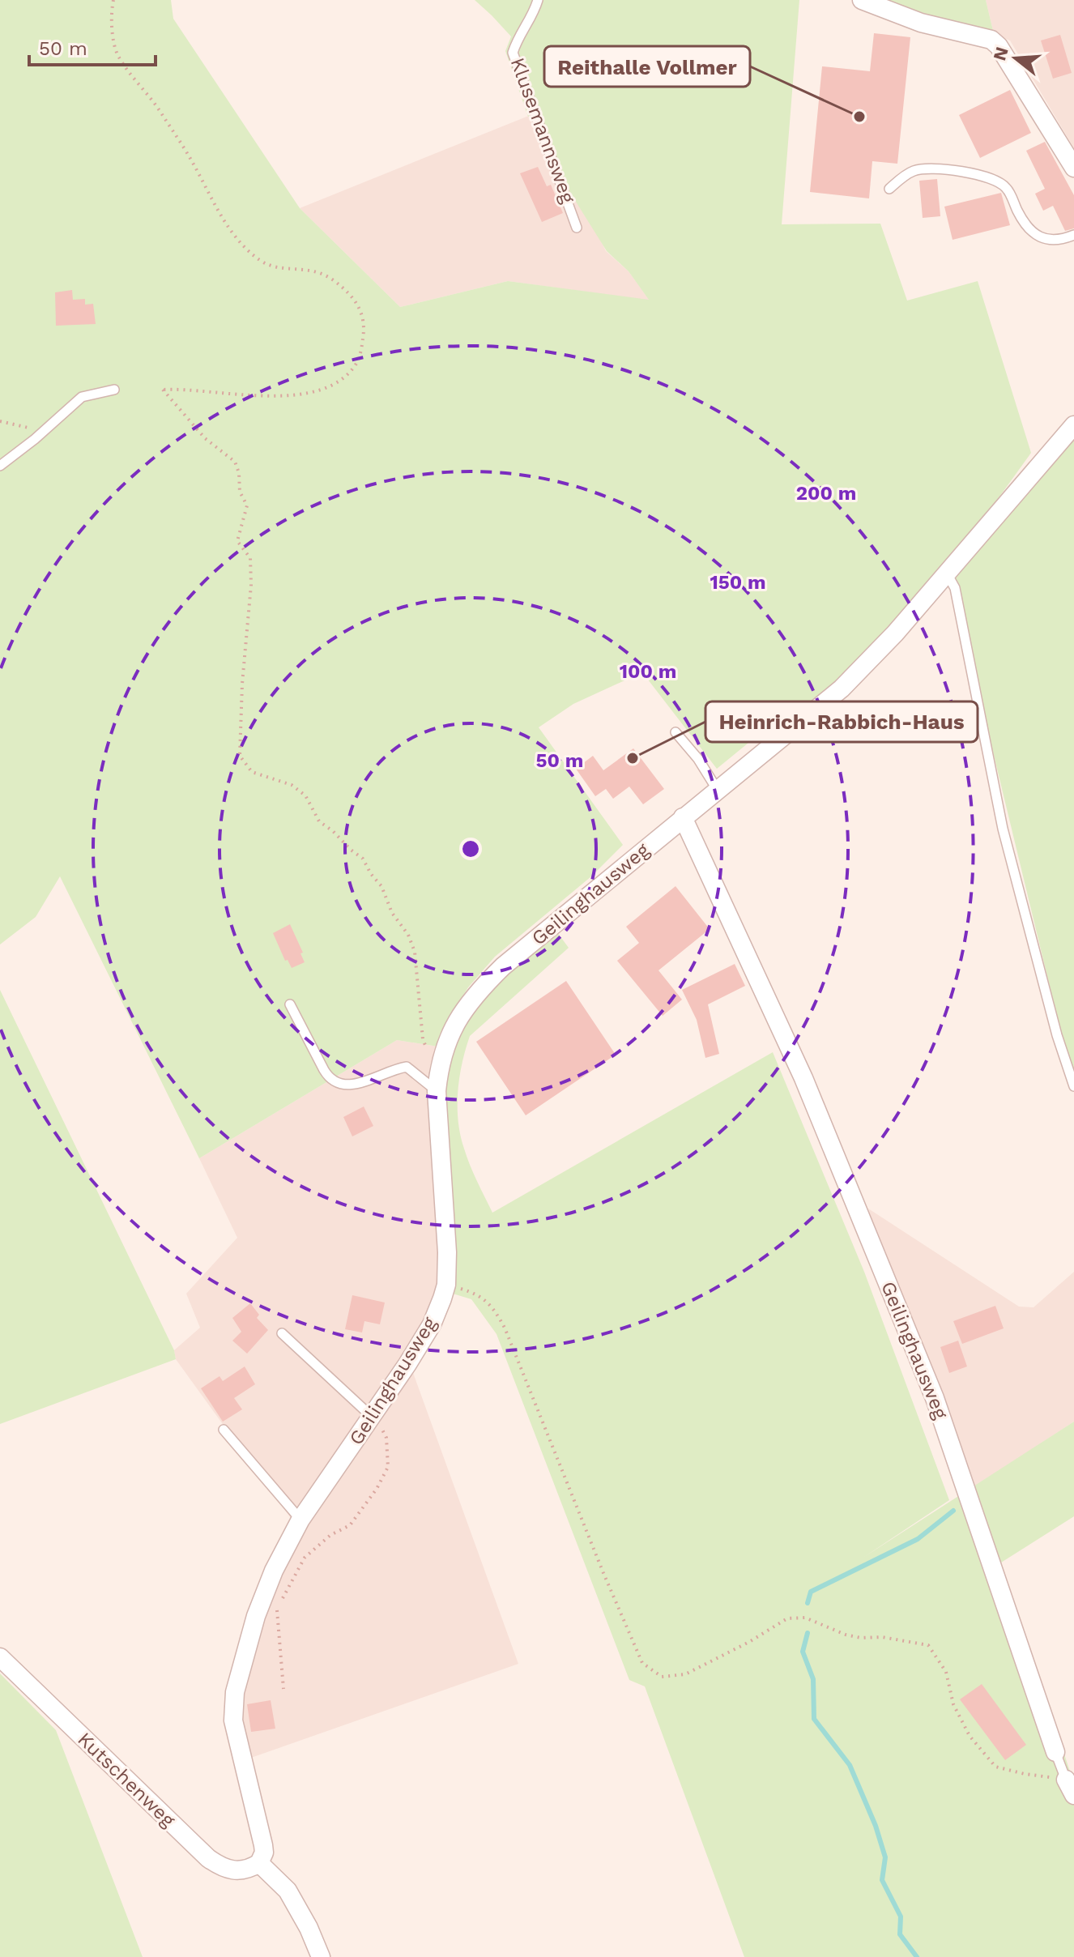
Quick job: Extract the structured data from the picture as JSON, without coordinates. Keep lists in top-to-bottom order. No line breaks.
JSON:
{"streets":{"street":["Geilinghausweg","Kutschenweg"],"lane":["Klusemannsweg"]},"crossings":[["Geilinghausweg","Kutschenweg"]],"places":["Reithalle Vollmer","Heinrich-Rabbich-Haus"],"scale_bar":"50 m","north":"left","rings":["200 m","150 m","100 m","50 m"]}
